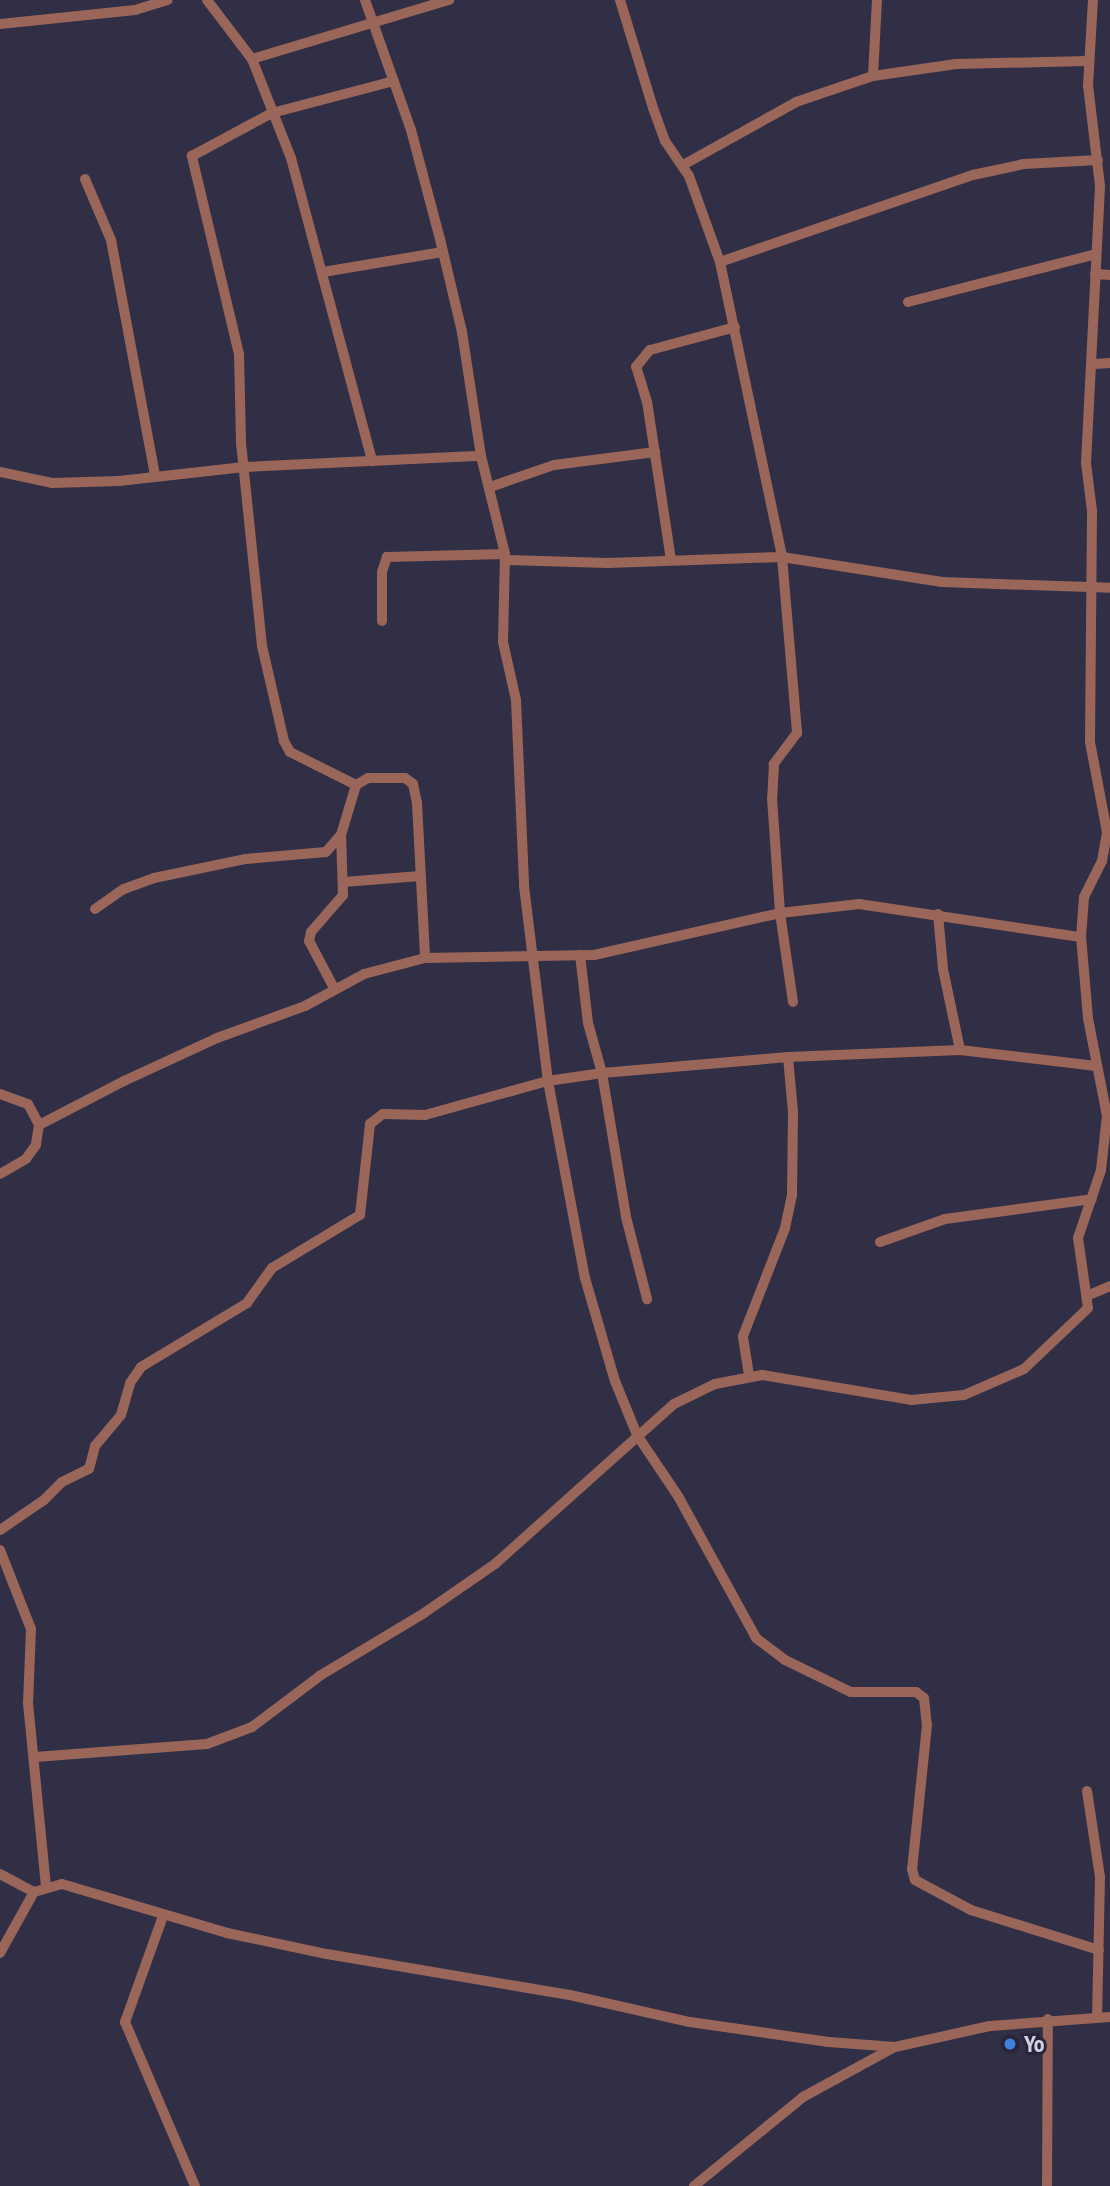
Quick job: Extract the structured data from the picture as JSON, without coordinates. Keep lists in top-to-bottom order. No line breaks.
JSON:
{"places":["Yo"]}
